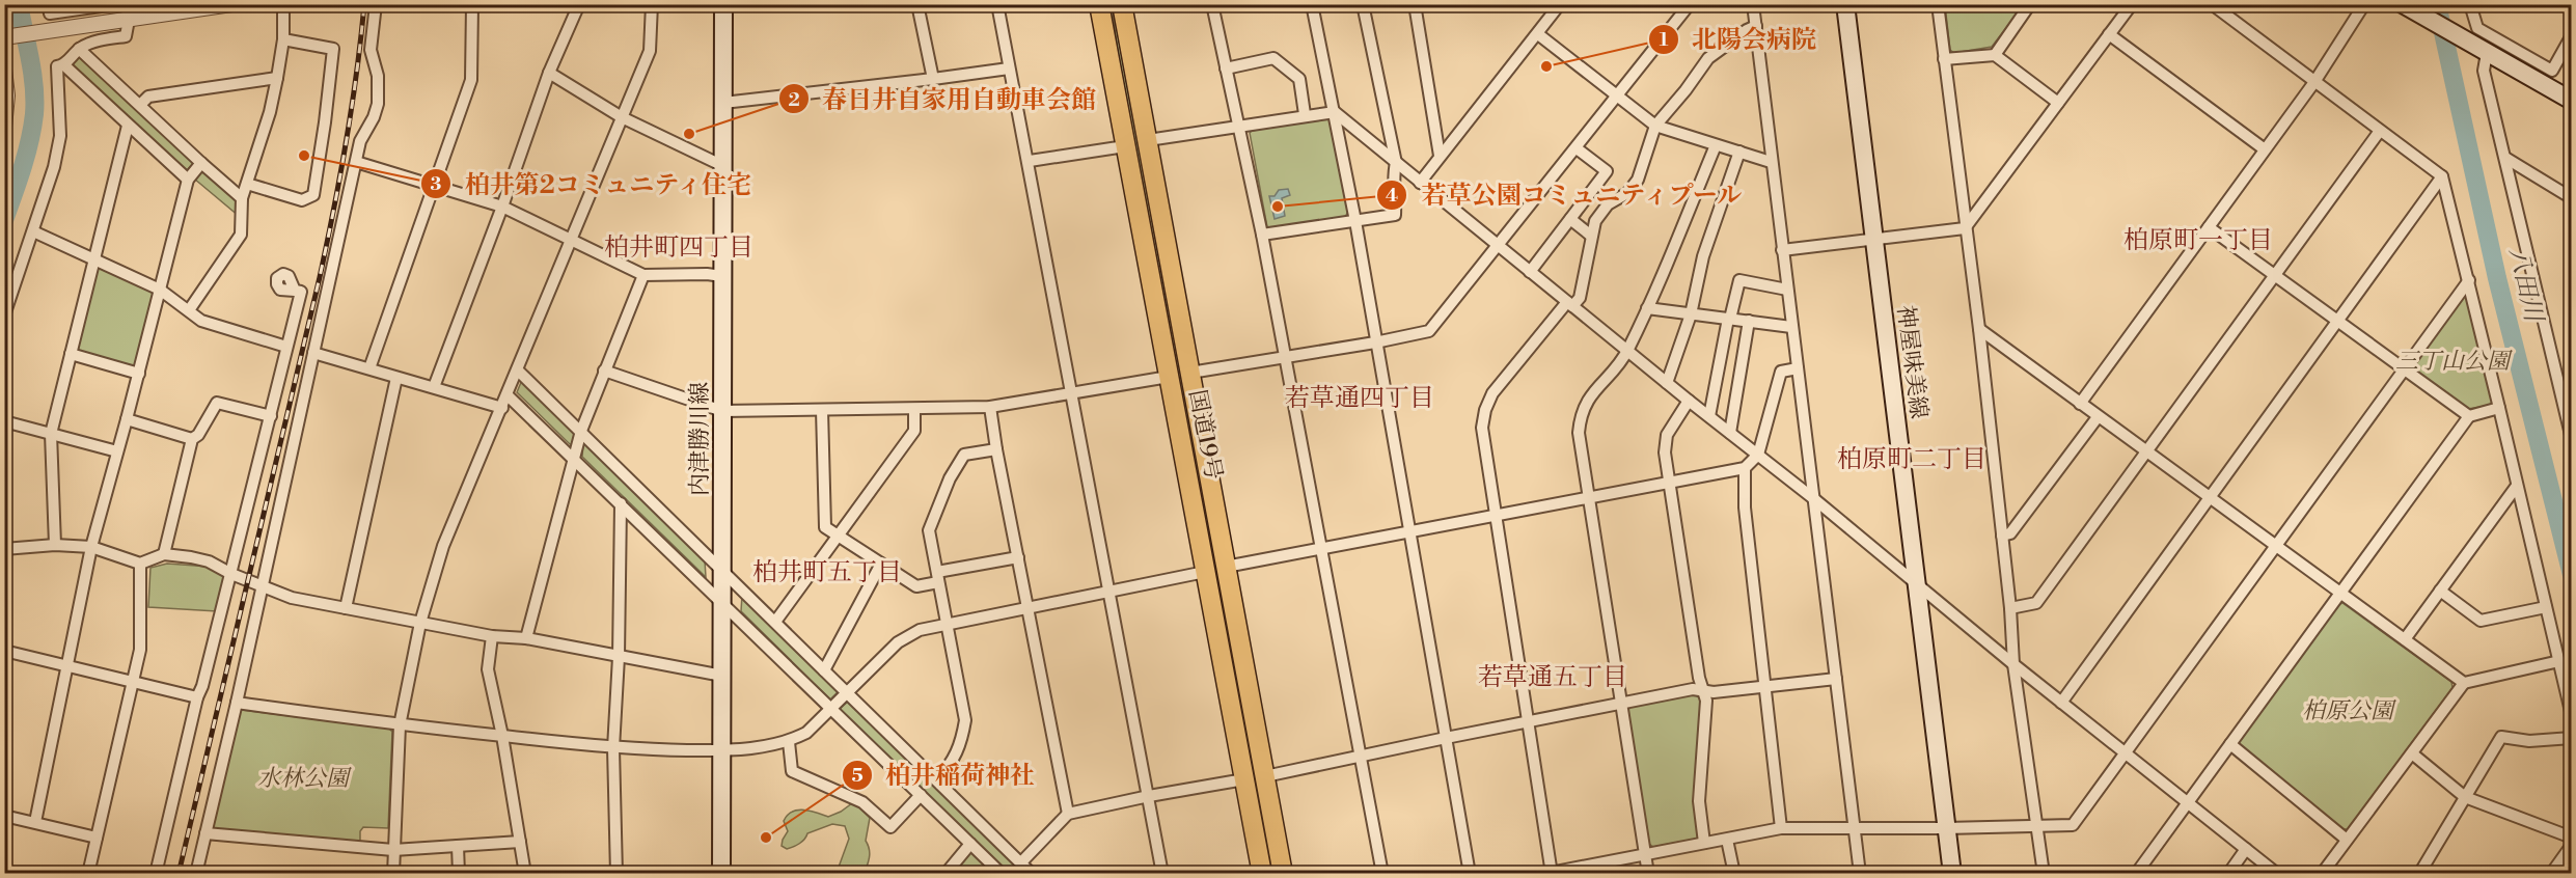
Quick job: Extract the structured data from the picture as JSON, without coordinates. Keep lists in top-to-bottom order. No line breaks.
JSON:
{"streets":{"highway":["国道19号"],"main road":["神屋味美線","内津勝川線"]},"districts":["柏原町一丁目","柏井町四丁目","若草通四丁目","柏原町二丁目","柏井町五丁目","若草通五丁目"],"water":["八田川"],"parks":["三丁山公園","柏原公園","水林公園"],"places":["北陽会病院","春日井自家用自動車会館","柏井第2コミュニティ住宅","若草公園コミュニティプール","柏井稲荷神社"]}
